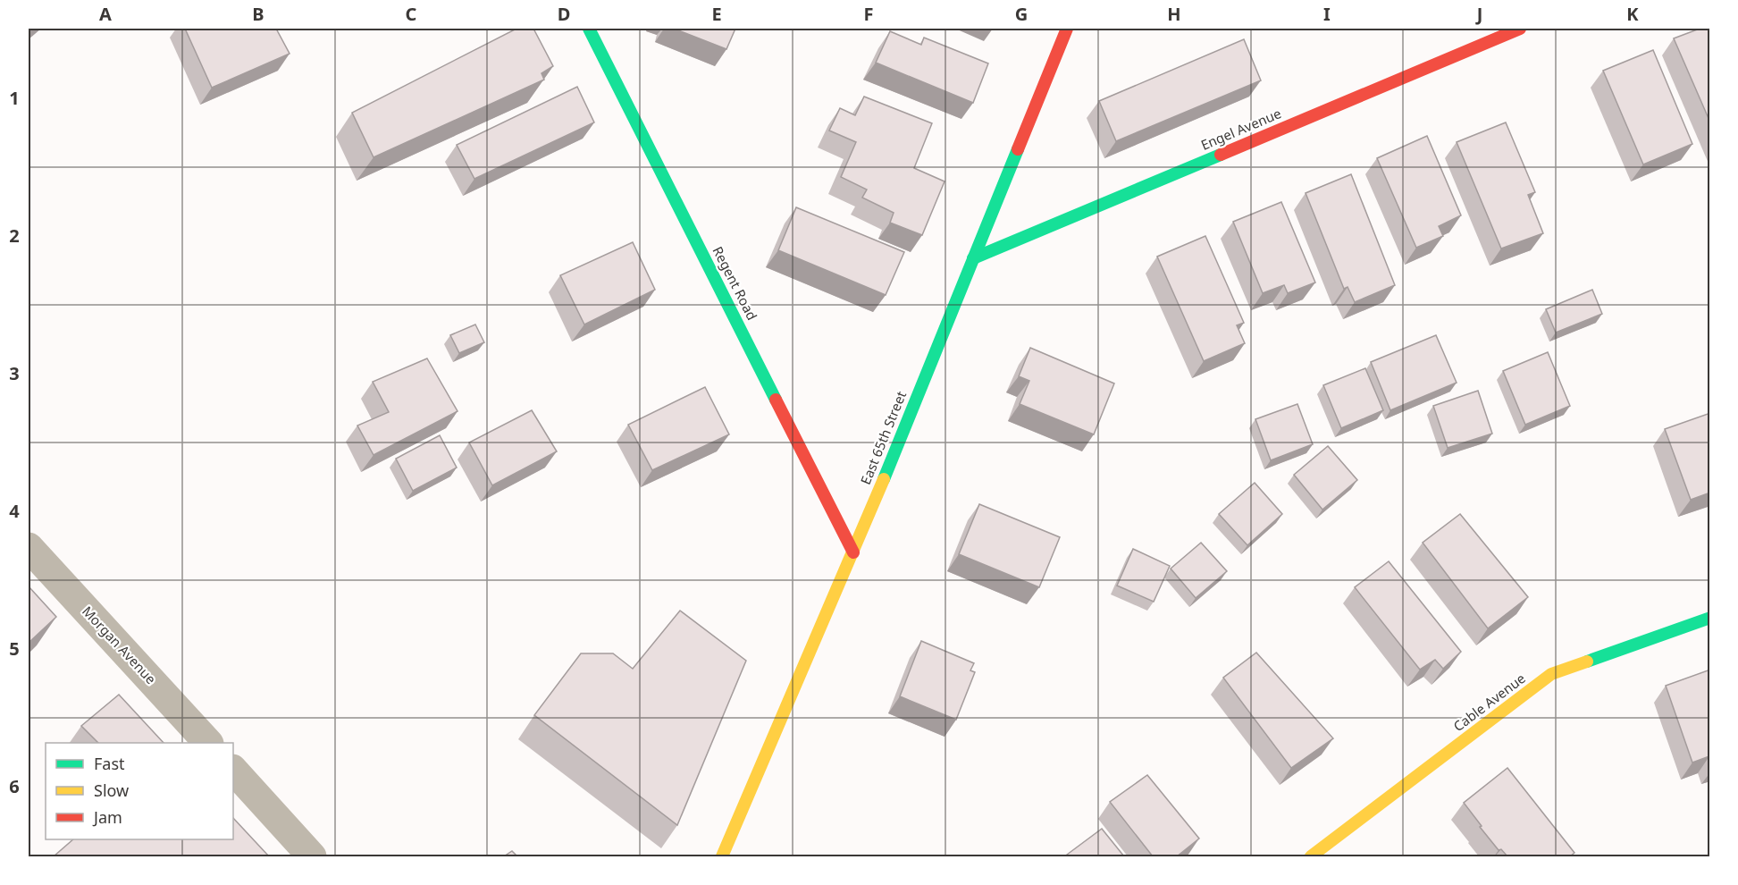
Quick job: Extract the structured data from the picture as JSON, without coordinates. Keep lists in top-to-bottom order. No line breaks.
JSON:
{"streets":{"street":["Engel Avenue","Regent Road","East 65th Street","Morgan Avenue","Cable Avenue"]},"crossings":[["Engel Avenue","East 65th Street"],["Regent Road","East 65th Street"]],"legend":["Fast","Slow","Jam"],"grid":{"columns":["A","B","C","D","E","F","G","H","I","J","K"],"rows":["1","2","3","4","5","6"]}}
